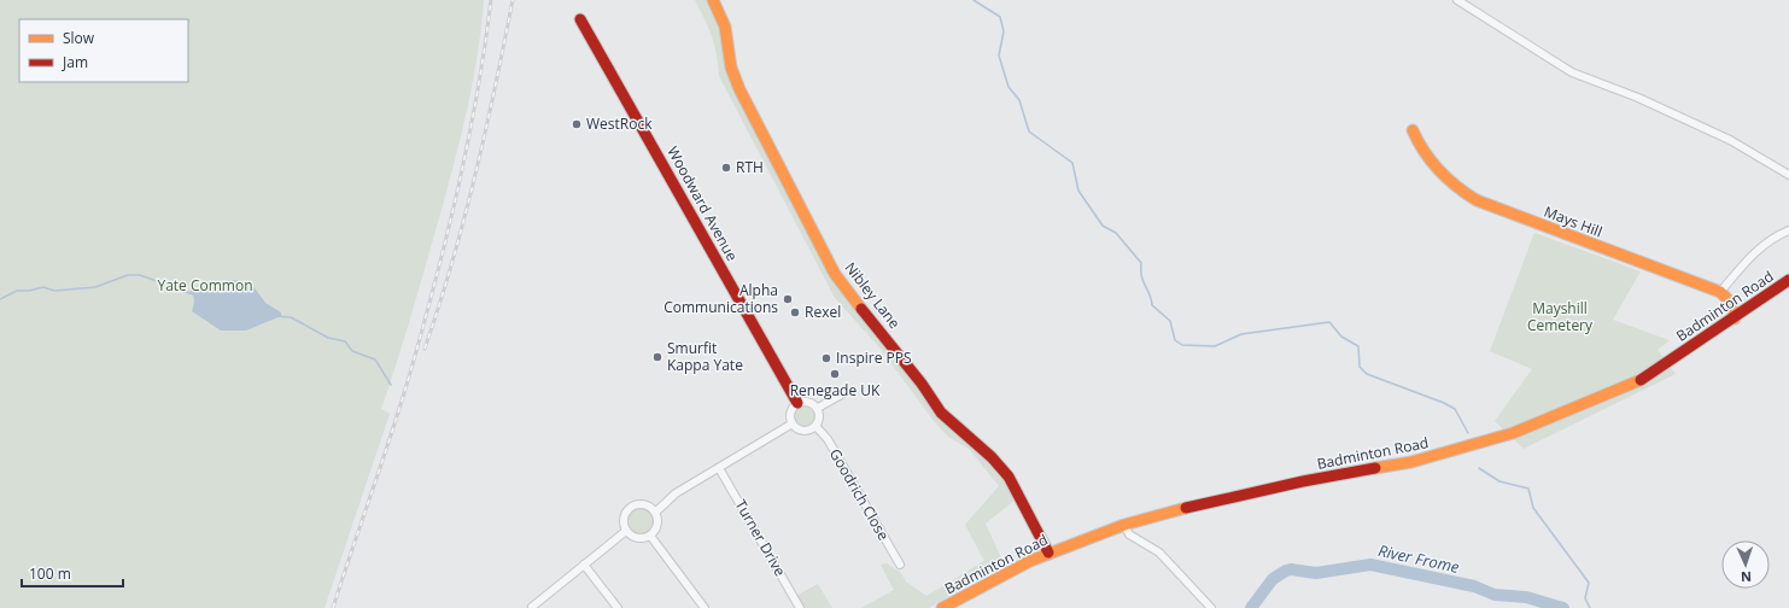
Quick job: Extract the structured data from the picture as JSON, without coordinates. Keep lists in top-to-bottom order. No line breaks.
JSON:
{"streets":{"street":["Woodward Avenue","Mays Hill","Nibley Lane","Badminton Road","Goodrich Close","Turner Drive"]},"crossings":[["Woodward Avenue","Goodrich Close"],["Nibley Lane","Badminton Road"]],"water":["River Frome"],"parks":["Yate Common","Mayshill Cemetery"],"places":["WestRock","RTH","Alpha Communications","Rexel","Smurfit Kappa Yate","Inspire PPS","Renegade UK"],"legend":["Slow","Jam"],"scale_bar":"100 m","north":"bottom"}
